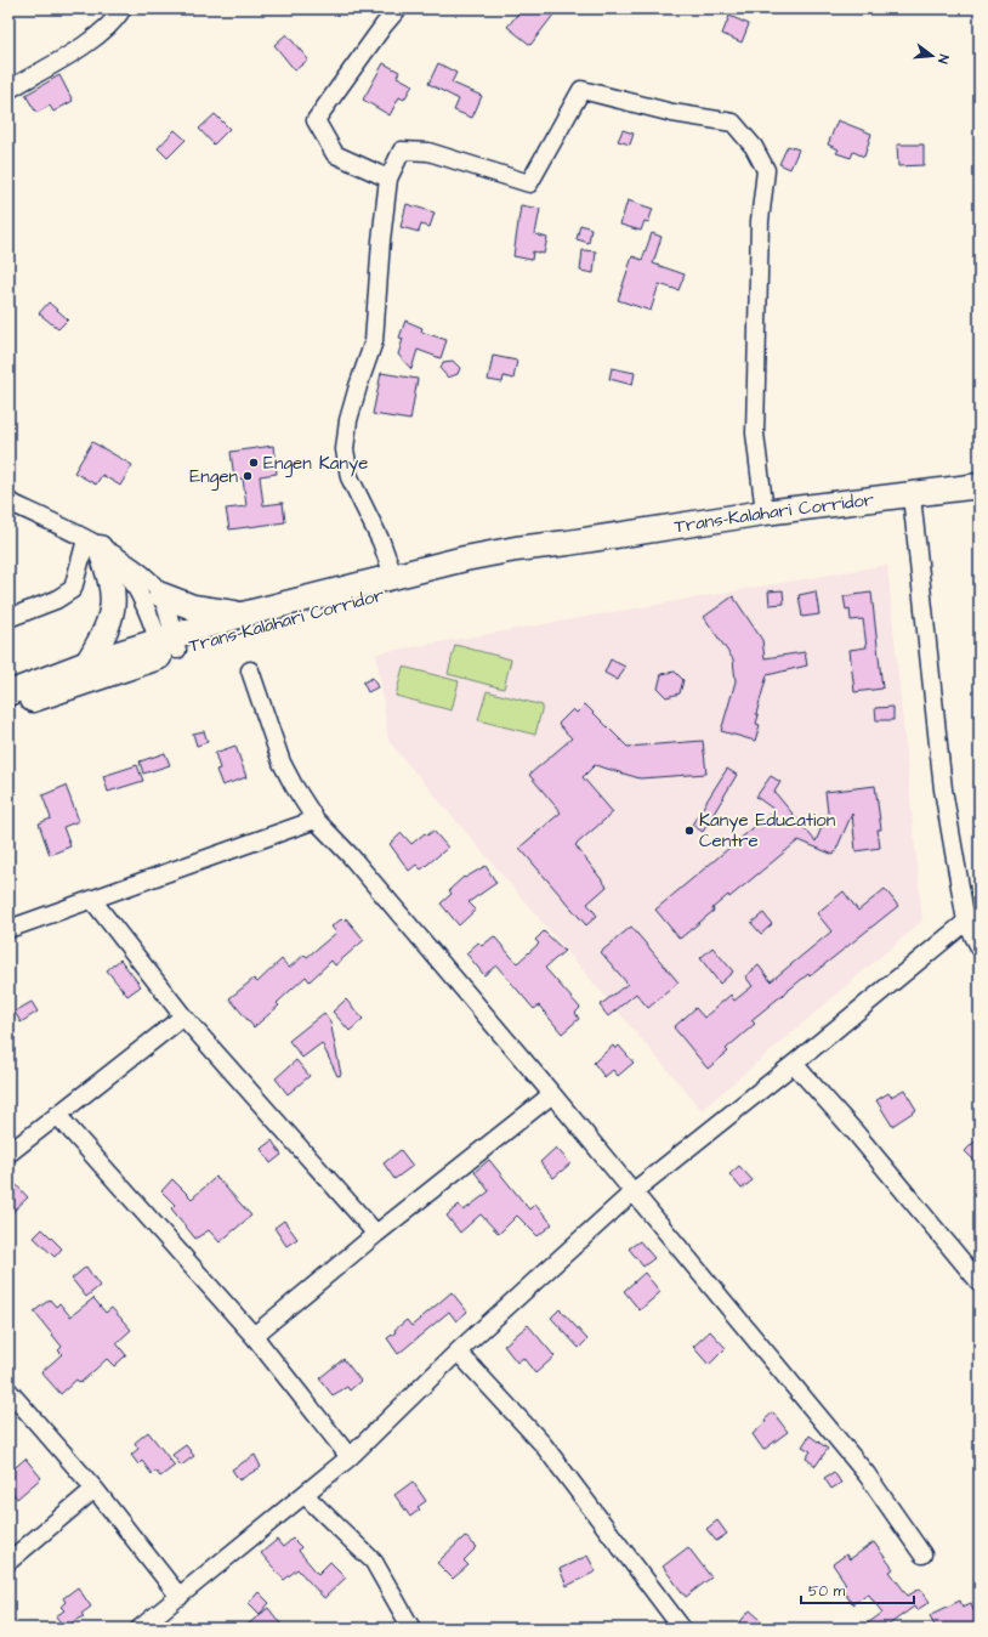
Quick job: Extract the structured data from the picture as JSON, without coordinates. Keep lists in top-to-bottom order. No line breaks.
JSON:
{"streets":{"highway":["Trans-Kalahari Corridor"]},"places":["Engen Kanye","Engen","Kanye Education Centre"],"scale_bar":"50 m","north":"right"}
